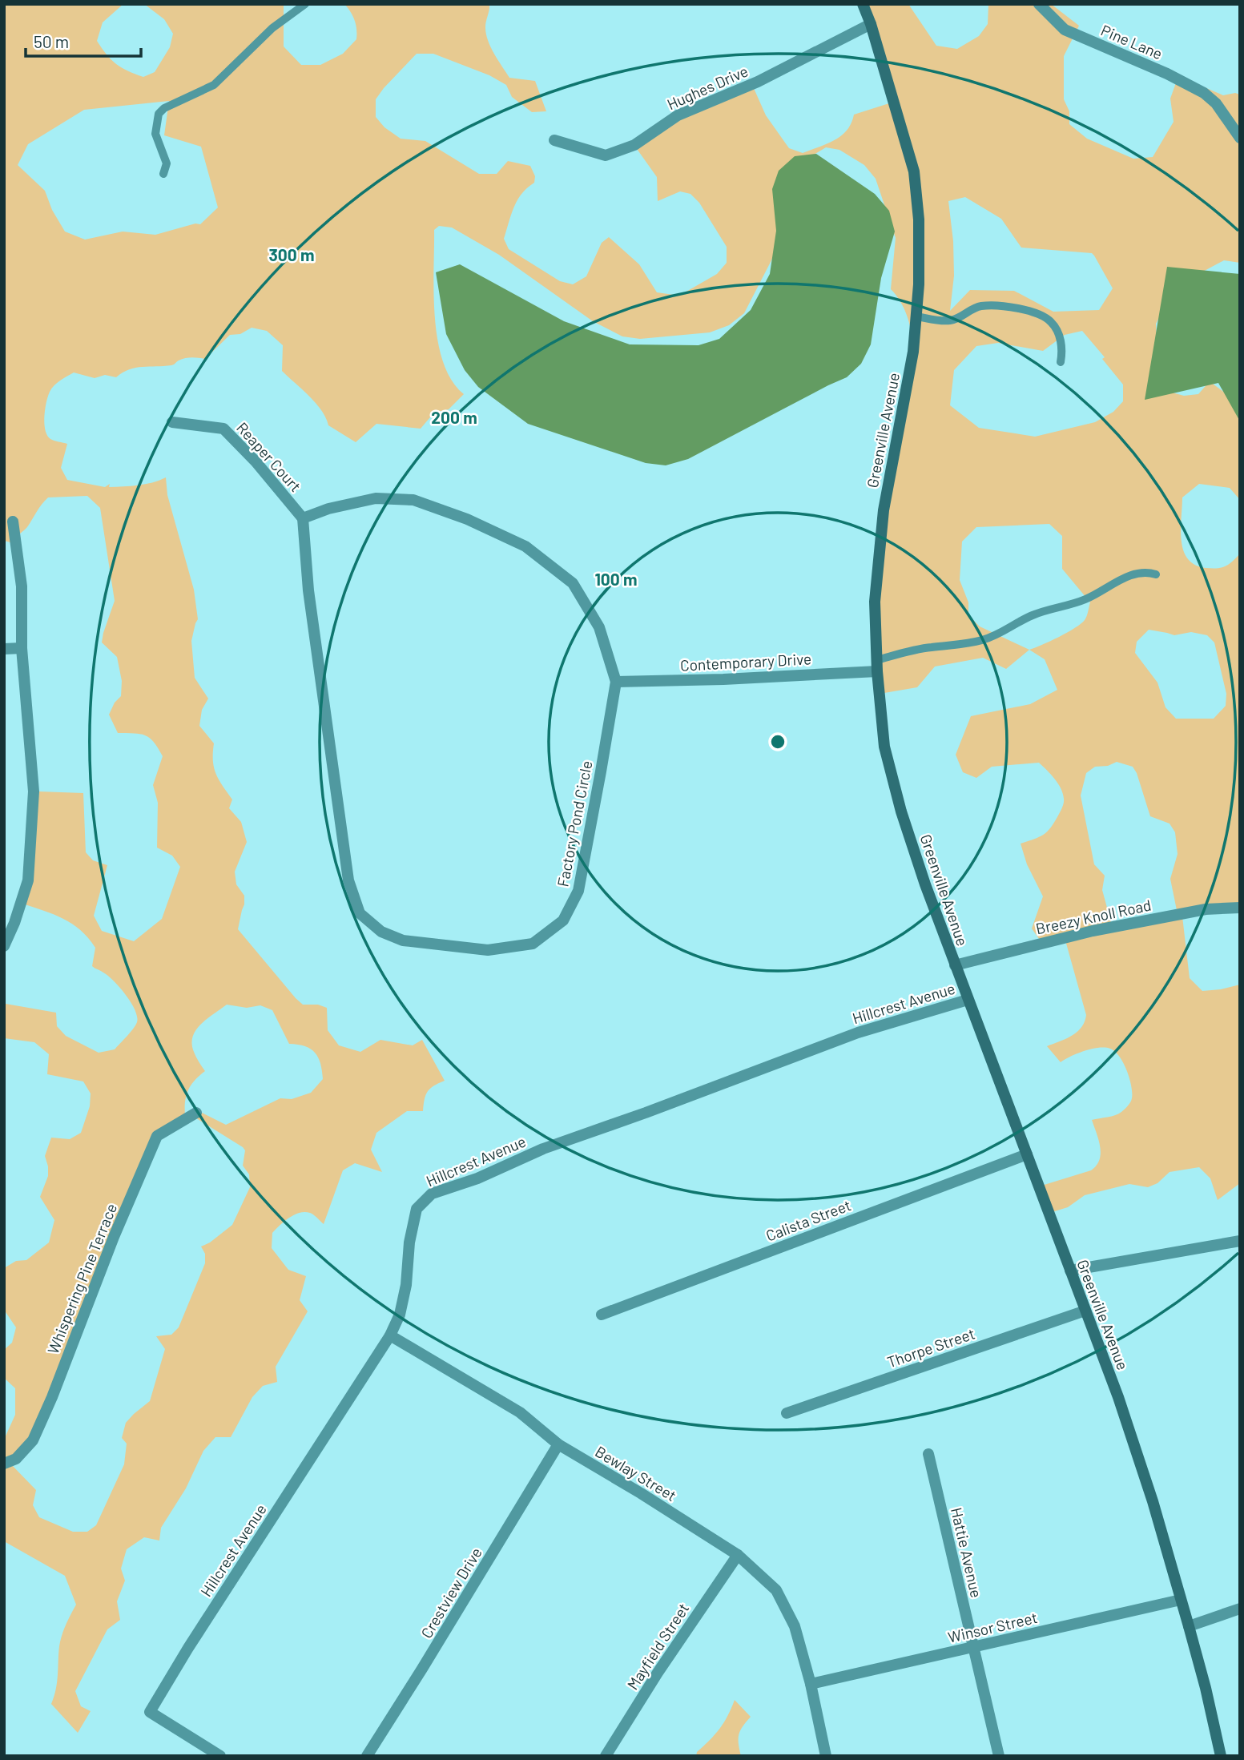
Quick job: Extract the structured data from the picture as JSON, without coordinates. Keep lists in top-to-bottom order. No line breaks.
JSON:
{"streets":{"main road":["Greenville Avenue"],"street":["Pine Lane","Hughes Drive","Reaper Court","Contemporary Drive","Factory Pond Circle","Breezy Knoll Road","Hillcrest Avenue","Calista Street","Whispering Pine Terrace","Thorpe Street","Bewlay Street","Hattie Avenue","Crestview Drive","Winsor Street","Mayfield Street"]},"crossings":[["Hughes Drive","Greenville Avenue"],["Greenville Avenue","Contemporary Drive"],["Greenville Avenue","Breezy Knoll Road"],["Greenville Avenue","Hillcrest Avenue"],["Greenville Avenue","Calista Street"],["Greenville Avenue","Thorpe Street"],["Greenville Avenue","Winsor Street"],["Reaper Court","Factory Pond Circle"],["Contemporary Drive","Factory Pond Circle"],["Hillcrest Avenue","Bewlay Street"],["Bewlay Street","Crestview Drive"],["Bewlay Street","Winsor Street"],["Bewlay Street","Mayfield Street"],["Hattie Avenue","Winsor Street"]],"scale_bar":"50 m","rings":["300 m","200 m","100 m"]}
